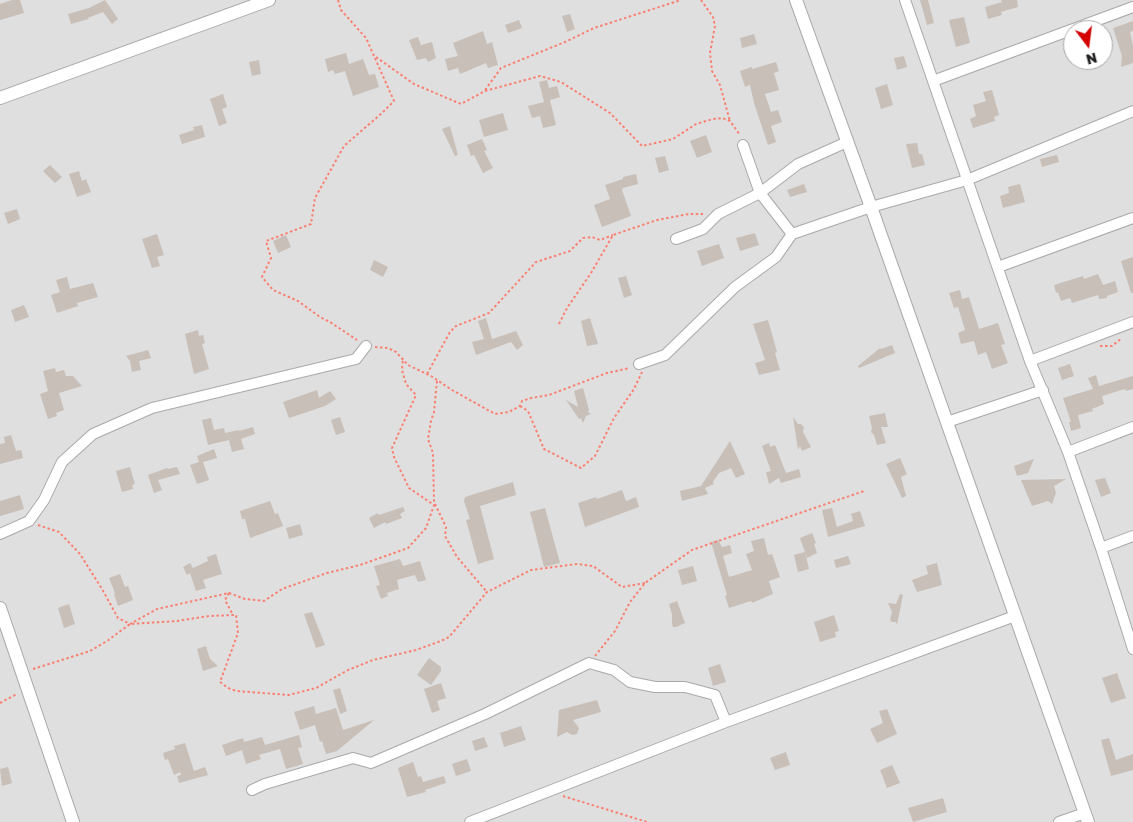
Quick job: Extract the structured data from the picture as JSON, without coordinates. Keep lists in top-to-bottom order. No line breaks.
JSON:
{"north":"bottom"}
